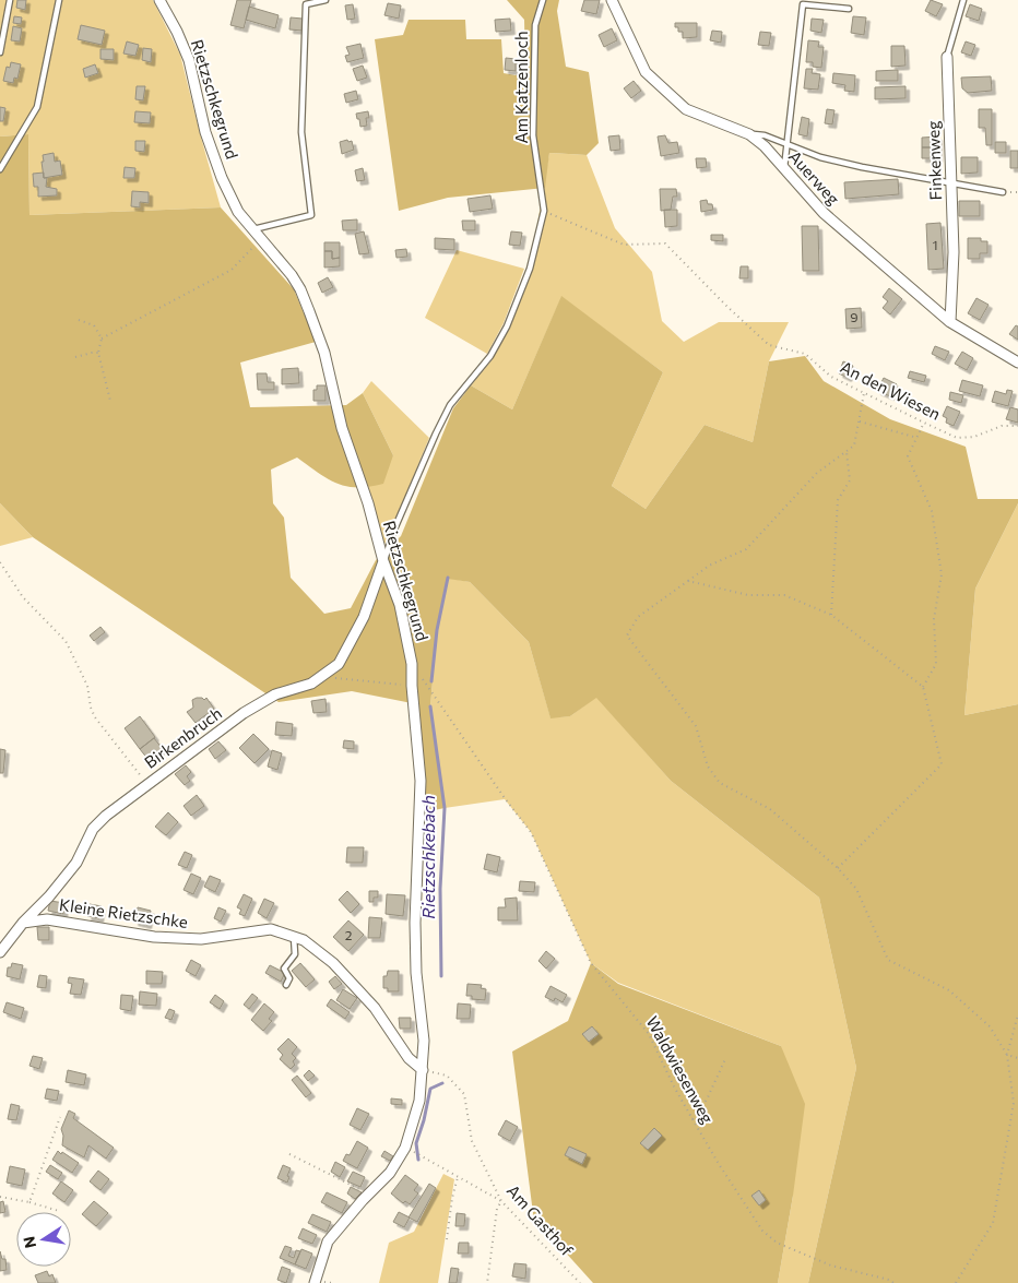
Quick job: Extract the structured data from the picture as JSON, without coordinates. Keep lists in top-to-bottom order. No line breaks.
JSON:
{"streets":{"street":["Rietzschkegrund","Finkenweg","Auerweg","Birkenbruch","Kleine Rietzschke"],"lane":["Am Katzenloch"],"path":["An den Wiesen","Waldwiesenweg","Am Gasthof"]},"crossings":[["Am Katzenloch","Rietzschkegrund"],["Am Katzenloch","An den Wiesen"],["Am Katzenloch","Birkenbruch"],["Rietzschkegrund","Birkenbruch"],["Rietzschkegrund","Kleine Rietzschke"],["Rietzschkegrund","Waldwiesenweg"],["Rietzschkegrund","Am Gasthof"],["Finkenweg","Auerweg"],["Birkenbruch","Kleine Rietzschke"],["Kleine Rietzschke","Am Gasthof"]],"water":["Rietzschkebach"],"house_numbers":["1","9","2"],"north":"left"}
